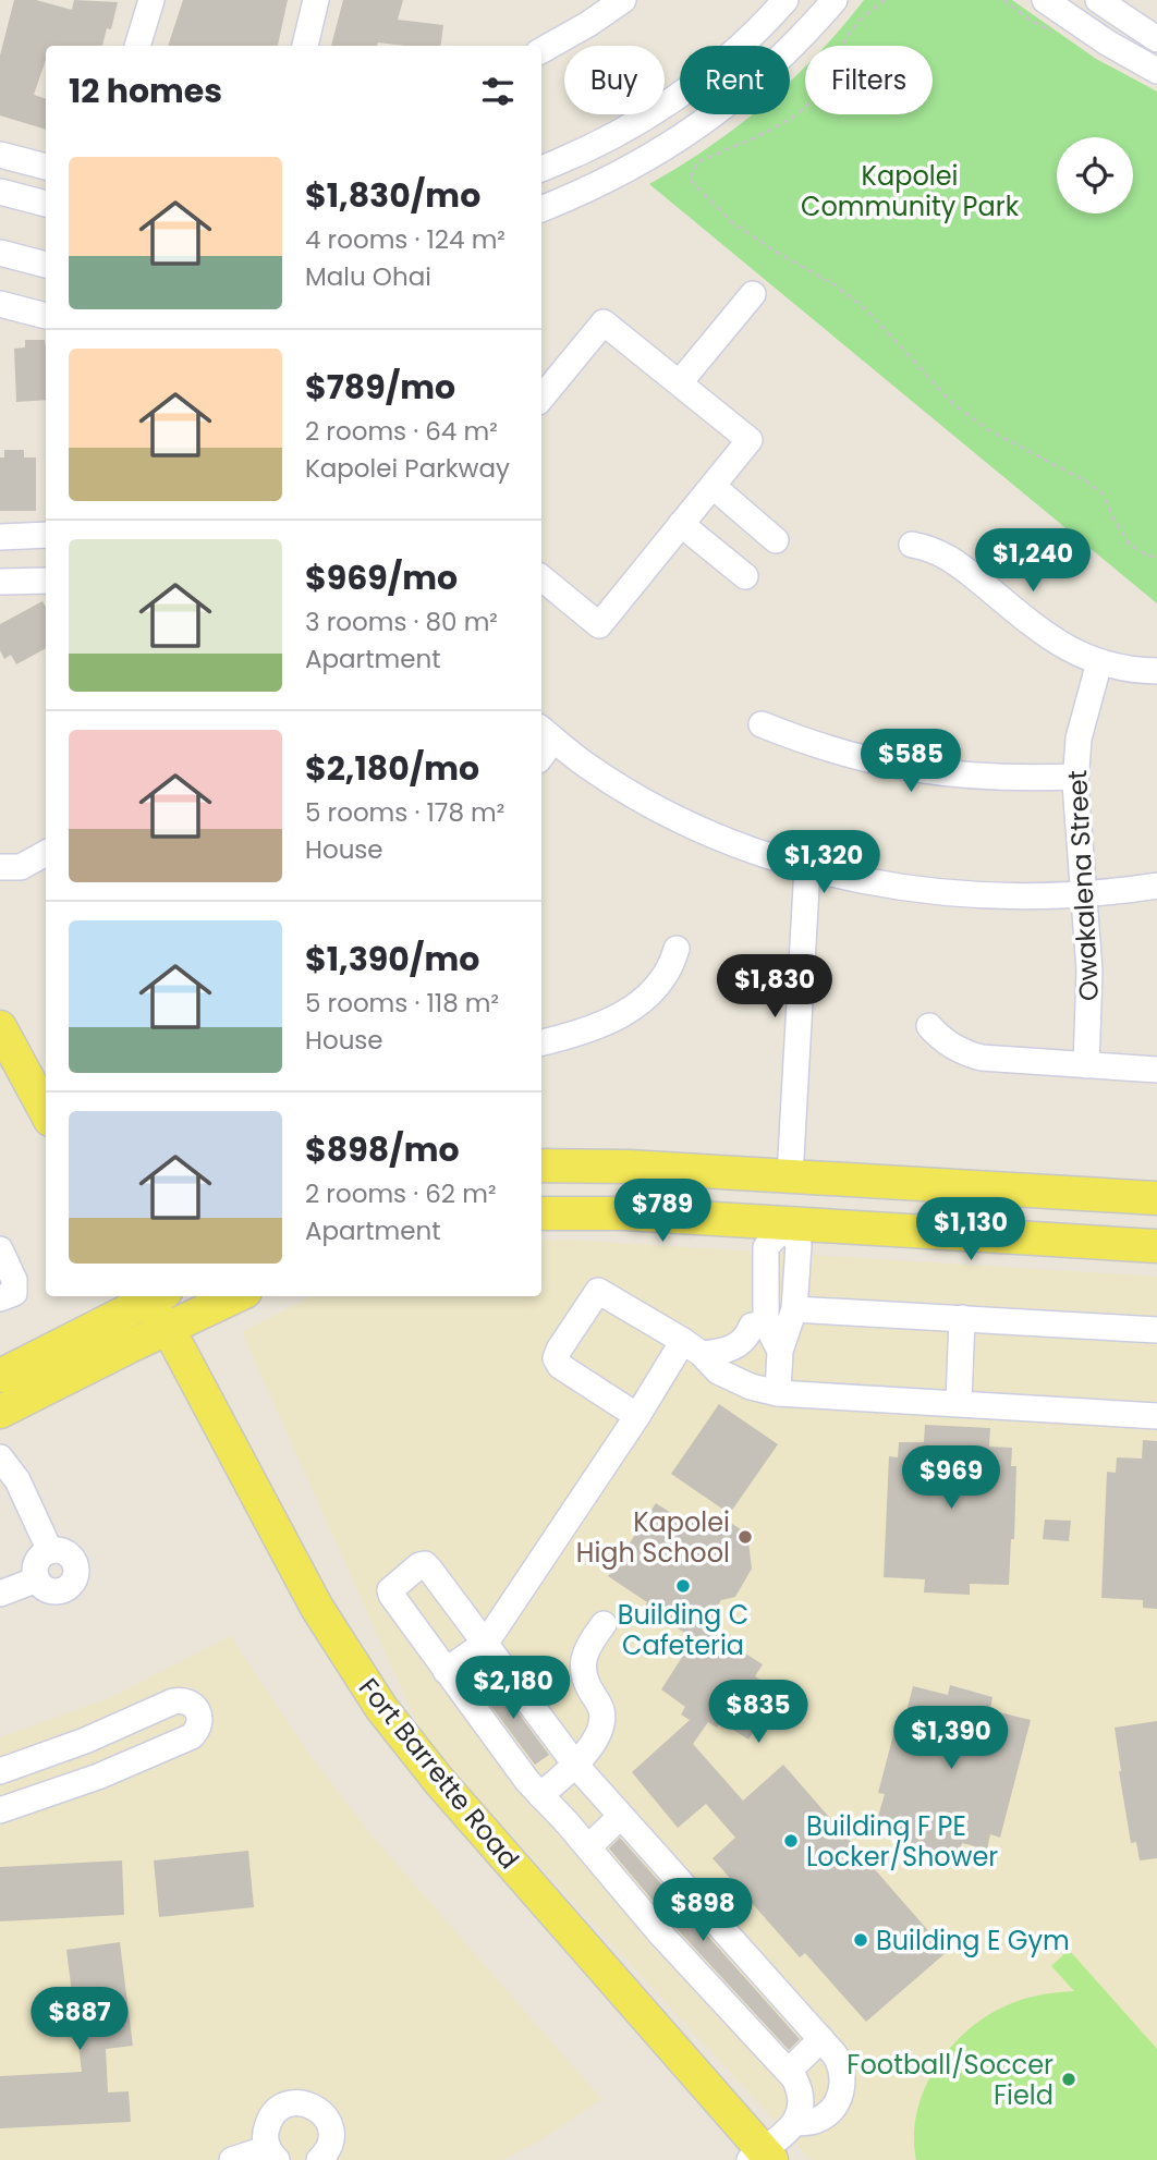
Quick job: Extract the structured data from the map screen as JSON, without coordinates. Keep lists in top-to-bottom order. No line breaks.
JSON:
{"streets":{"main road":["Fort Barrette Road"],"street":["Owakalena Street"]},"parks":["Kapolei Community Park"],"places":["Kapolei High School","Building C Cafeteria","Building F PE Locker/Shower","Building E Gym","Football/Soccer Field"],"page":{"chip":["Buy","Rent","Filters"],"heading":"12 homes","list":[{"name":"$1,830/mo","note":"4 rooms · 124 m² · Malu Ohai"},{"name":"$789/mo","note":"2 rooms · 64 m² · Kapolei Parkway"},{"name":"$969/mo","note":"3 rooms · 80 m² · Apartment"},{"name":"$2,180/mo","note":"5 rooms · 178 m² · House"},{"name":"$1,390/mo","note":"5 rooms · 118 m² · House"},{"name":"$898/mo","note":"2 rooms · 62 m² · Apartment"}],"price":["$1,240","$585","$1,320","$1,830","$789","$1,130","$969","$2,180","$835","$1,390","$898","$887"]}}
